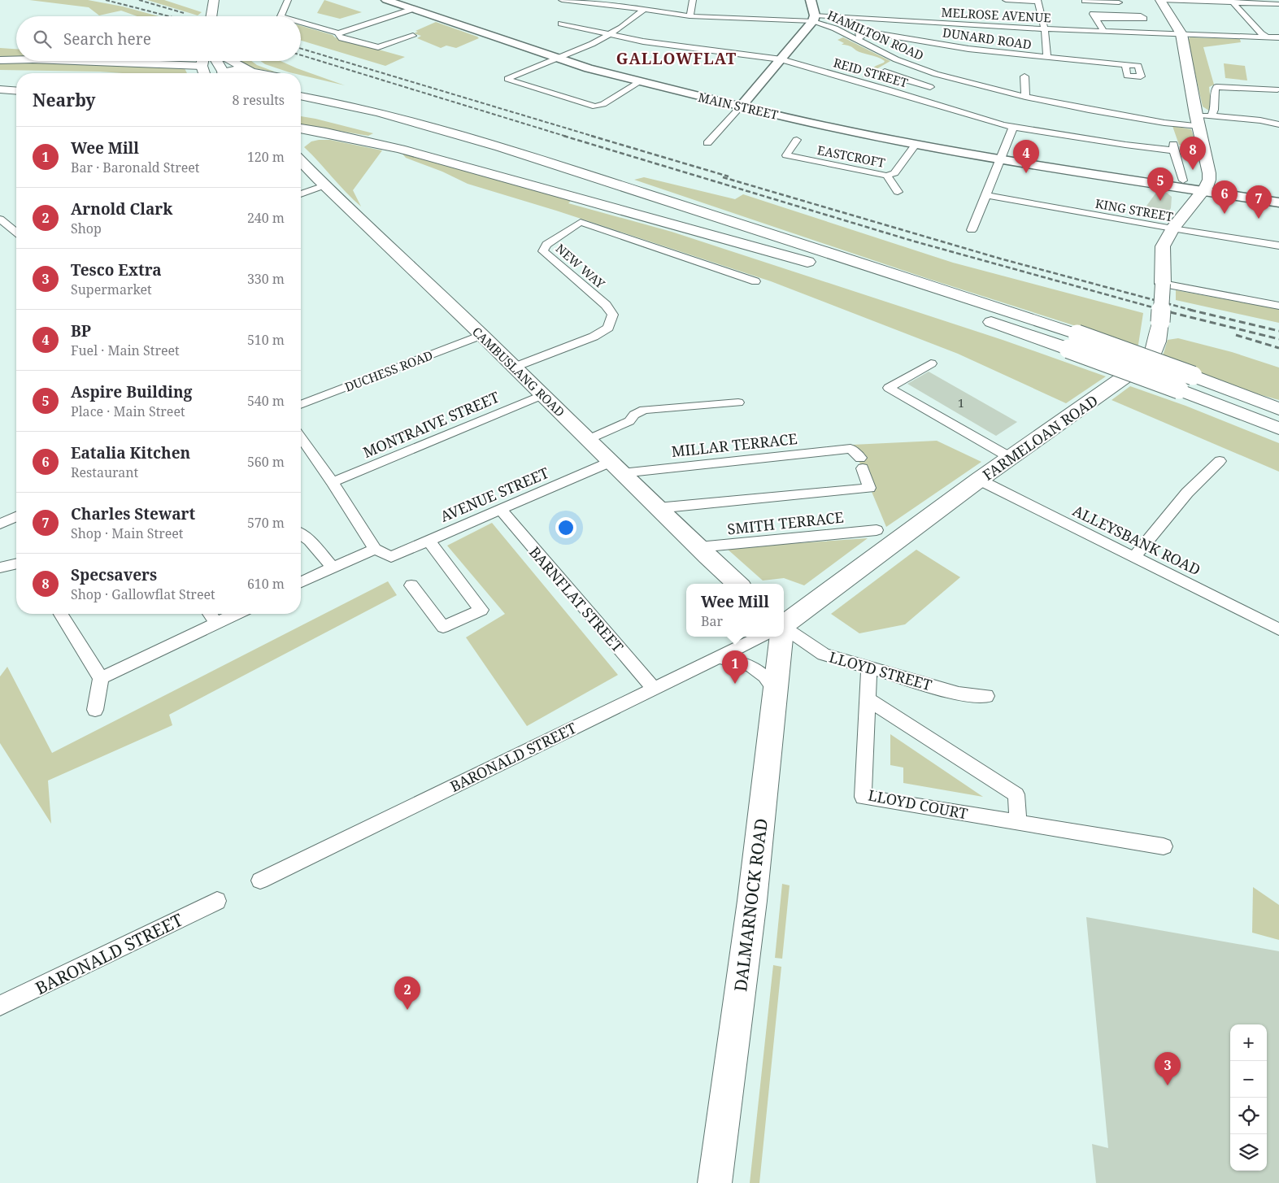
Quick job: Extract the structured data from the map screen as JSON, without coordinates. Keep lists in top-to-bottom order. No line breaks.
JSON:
{"streets":{"main road":["MAIN STREET","CAMBUSLANG ROAD","FARMELOAN ROAD","DALMARNOCK ROAD"],"street":["MELROSE AVENUE","HAMILTON ROAD","DUNARD ROAD","REID STREET","EASTCROFT","KING STREET","NEW WAY","DUCHESS ROAD","MONTRAIVE STREET","MILLAR TERRACE","AVENUE STREET","SMITH TERRACE","ALLEYSBANK ROAD","BARNFLAT STREET","LLOYD STREET","BARONALD STREET","LLOYD COURT"]},"crossings":[["MELROSE AVENUE","HAMILTON ROAD"],["HAMILTON ROAD","DUNARD ROAD"],["MAIN STREET","EASTCROFT"],["MAIN STREET","FARMELOAN ROAD"],["KING STREET","FARMELOAN ROAD"],["NEW WAY","CAMBUSLANG ROAD"],["DUCHESS ROAD","CAMBUSLANG ROAD"],["CAMBUSLANG ROAD","MONTRAIVE STREET"],["CAMBUSLANG ROAD","MILLAR TERRACE"],["CAMBUSLANG ROAD","AVENUE STREET"],["CAMBUSLANG ROAD","SMITH TERRACE"],["FARMELOAN ROAD","ALLEYSBANK ROAD"],["MILLAR TERRACE","AVENUE STREET"],["AVENUE STREET","BARNFLAT STREET"],["BARNFLAT STREET","BARONALD STREET"],["LLOYD STREET","LLOYD COURT"]],"districts":["GALLOWFLAT"],"house_numbers":["1"],"page":{"search":"Search here","heading":["Nearby","8 results"],"list":[{"mark":"1","name":"Wee Mill","note":"Bar · Baronald Street","value":"120 m"},{"mark":"2","name":"Arnold Clark","note":"Shop","value":"240 m"},{"mark":"3","name":"Tesco Extra","note":"Supermarket","value":"330 m"},{"mark":"4","name":"BP","note":"Fuel · Main Street","value":"510 m"},{"mark":"5","name":"Aspire Building","note":"Place · Main Street","value":"540 m"},{"mark":"6","name":"Eatalia Kitchen","note":"Restaurant","value":"560 m"},{"mark":"7","name":"Charles Stewart","note":"Shop · Main Street","value":"570 m"},{"mark":"8","name":"Specsavers","note":"Shop · Gallowflat Street","value":"610 m"}],"pins":["8","4","5","6","7","1","2","3"],"popup":["Wee Mill","Bar"],"map_buttons":["+","−"]}}
